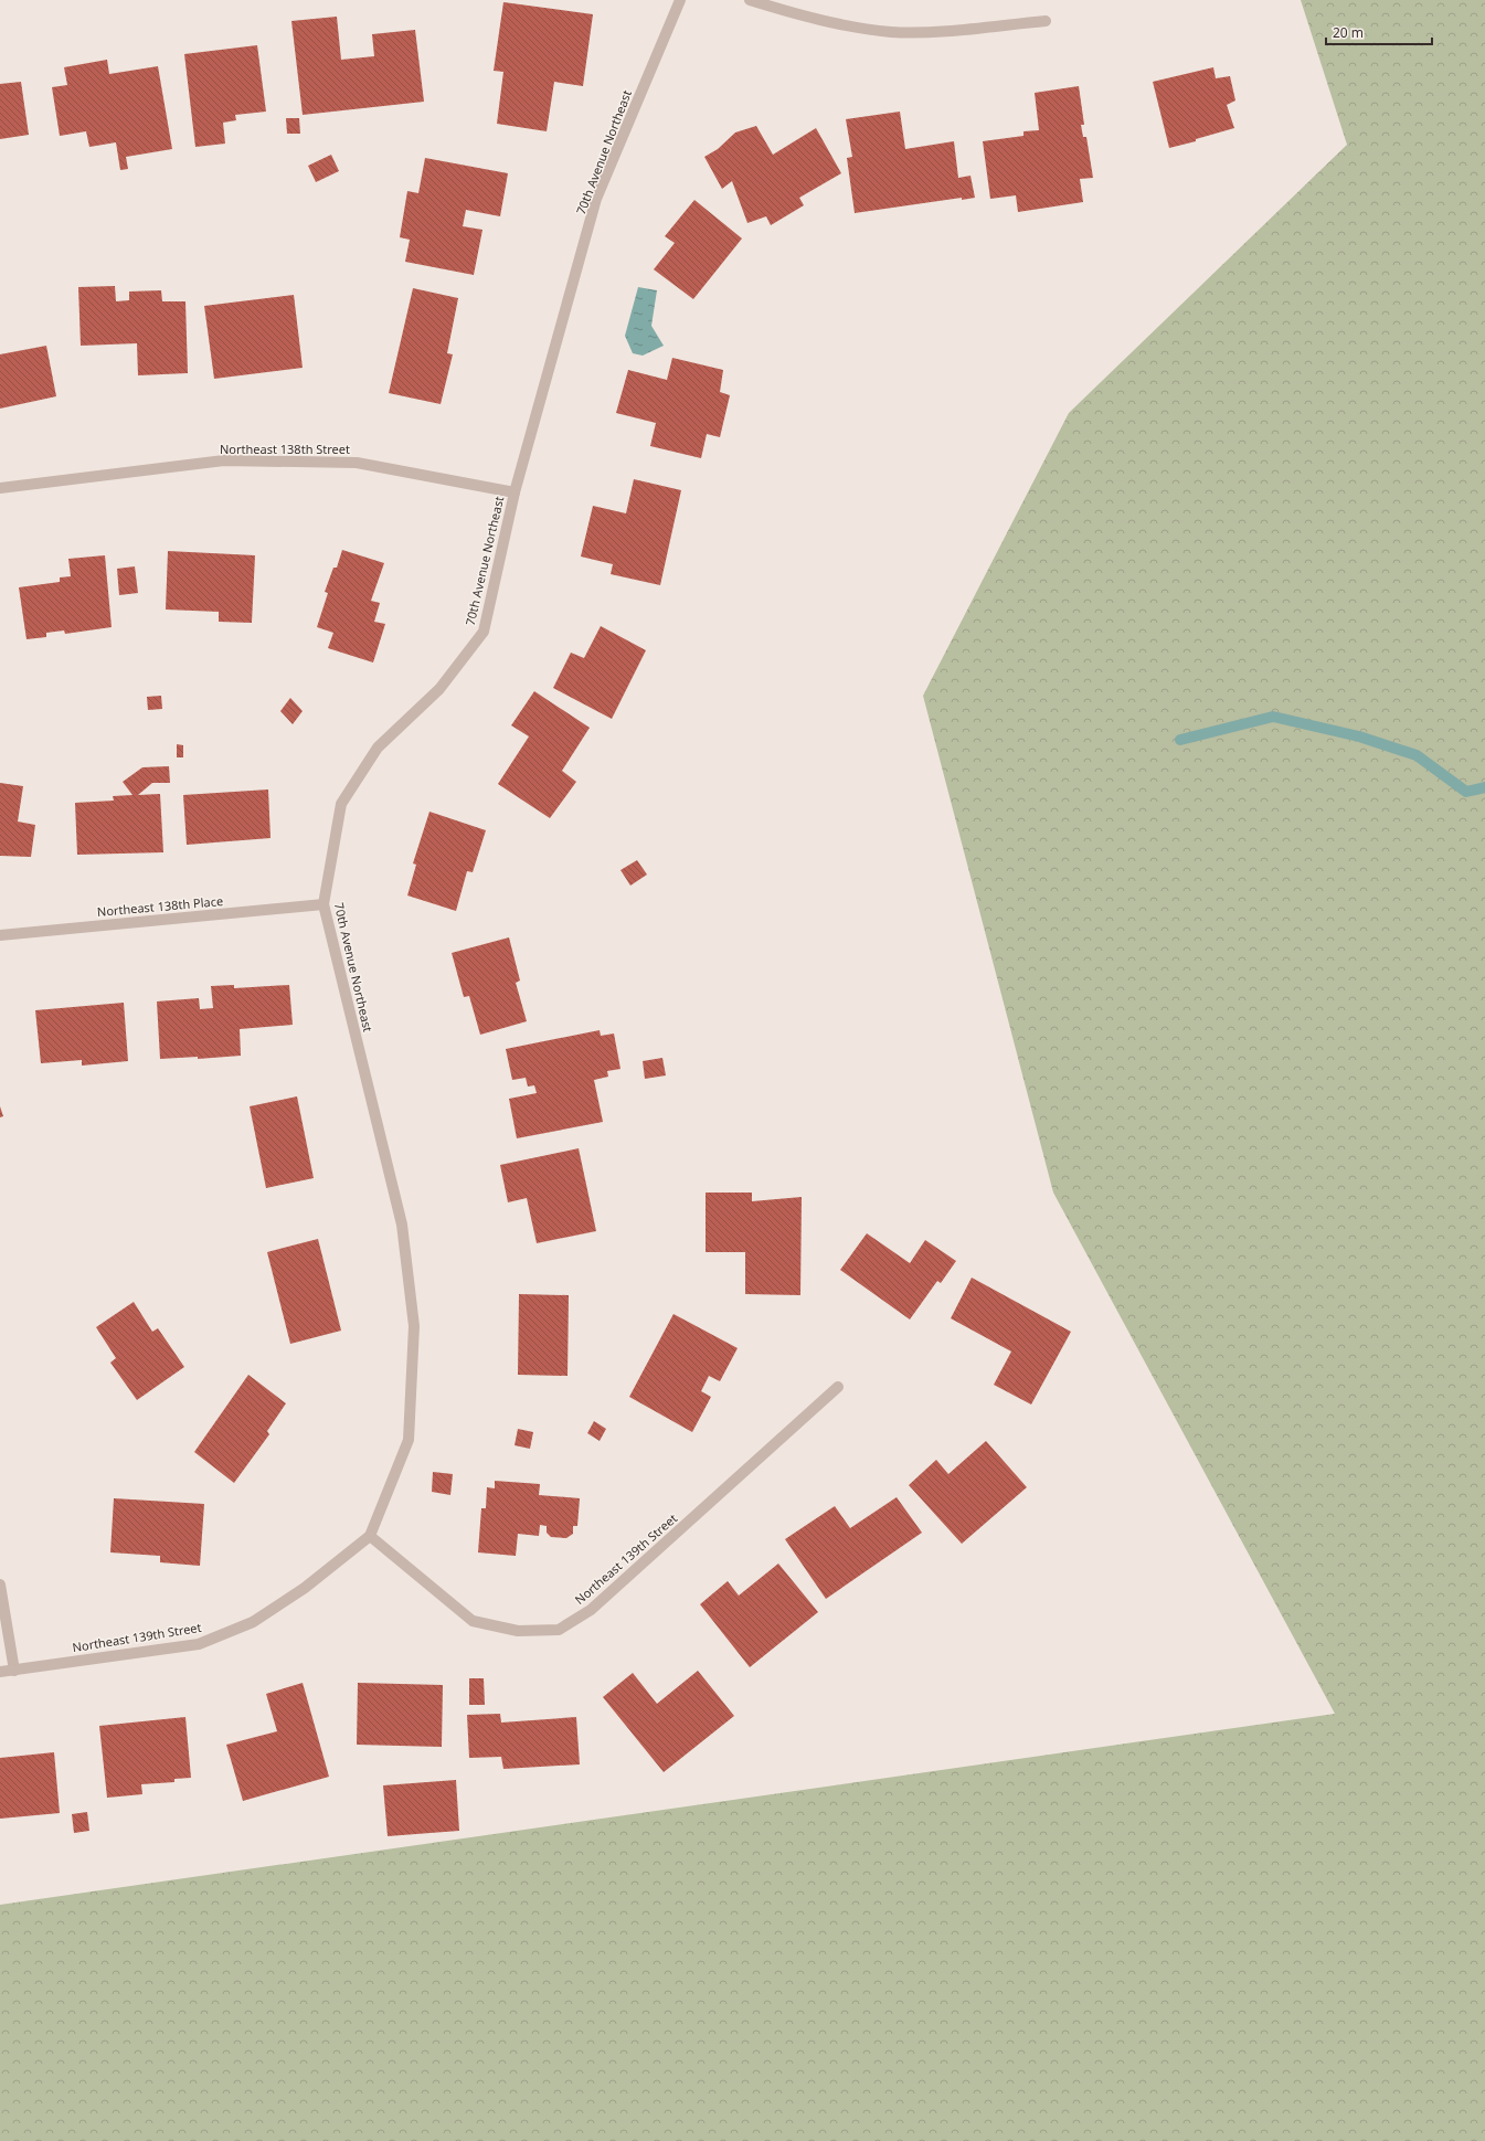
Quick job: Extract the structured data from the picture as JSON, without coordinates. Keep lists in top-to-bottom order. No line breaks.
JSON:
{"streets":{"street":["70th Avenue Northeast","Northeast 138th Street","Northeast 138th Place","Northeast 139th Street"]},"crossings":[["70th Avenue Northeast","Northeast 138th Street"],["70th Avenue Northeast","Northeast 138th Place"],["70th Avenue Northeast","Northeast 139th Street"]],"scale_bar":"20 m"}
